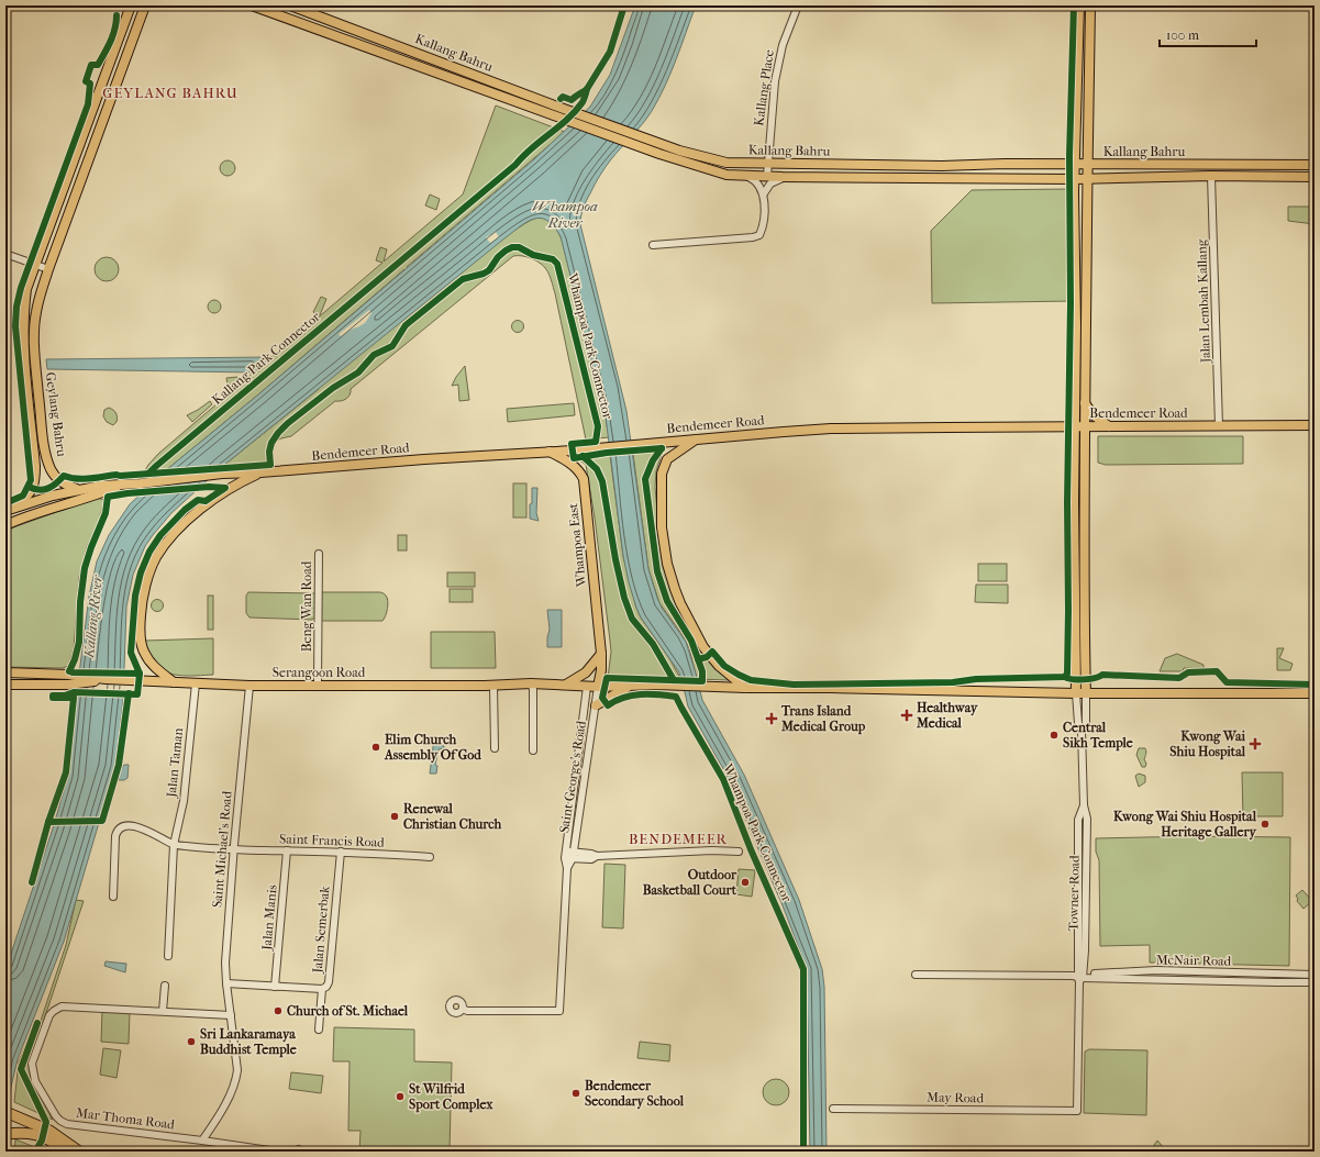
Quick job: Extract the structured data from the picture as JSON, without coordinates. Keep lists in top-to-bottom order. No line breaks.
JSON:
{"streets":{"main road":["Kallang Bahru","Bendemeer Road","Geylang Bahru","Whampoa East","Serangoon Road"],"street":["Kallang Place","Jalan Lembah Kallang","Beng Wan Road","Jalan Taman","Saint George's Road","Saint Francis Road","Saint Michael's Road","Towner Road","Jalan Manis","Jalan Semerbak","McNair Road","May Road","Mar Thoma Road"],"cycle path":["Whampoa Park Connector","Kallang Park Connector"]},"crossings":[["Kallang Bahru","Kallang Place"],["Kallang Bahru","Jalan Lembah Kallang"],["Jalan Lembah Kallang","Bendemeer Road"],["Bendemeer Road","Geylang Bahru"],["Bendemeer Road","Whampoa East"],["Whampoa East","Serangoon Road"],["Whampoa East","Saint George's Road"],["Beng Wan Road","Serangoon Road"],["Serangoon Road","Jalan Taman"],["Serangoon Road","Saint George's Road"],["Serangoon Road","Saint Michael's Road"],["Serangoon Road","Towner Road"],["Saint Francis Road","Saint Michael's Road"],["Saint Francis Road","Jalan Manis"],["Saint Francis Road","Jalan Semerbak"],["Saint Michael's Road","Jalan Semerbak"],["Saint Michael's Road","Mar Thoma Road"],["Towner Road","McNair Road"],["Towner Road","May Road"],["Jalan Manis","Jalan Semerbak"]],"districts":["GEYLANG BAHRU","BENDEMEER"],"water":["Whampoa River","Kallang River"],"places":{"health":["Healthway Medical","Trans Island Medical Group","Kwong Wai Shiu Hospital"],"other":["Central Sikh Temple","Elim Church Assembly Of God","Renewal Christian Church","Kwong Wai Shiu Hospital Heritage Gallery","Outdoor Basketball Court","Church of St. Michael","Sri Lankaramaya Buddhist Temple","Bendemeer Secondary School","St Wilfrid Sport Complex"]},"scale_bar":"100 m"}
